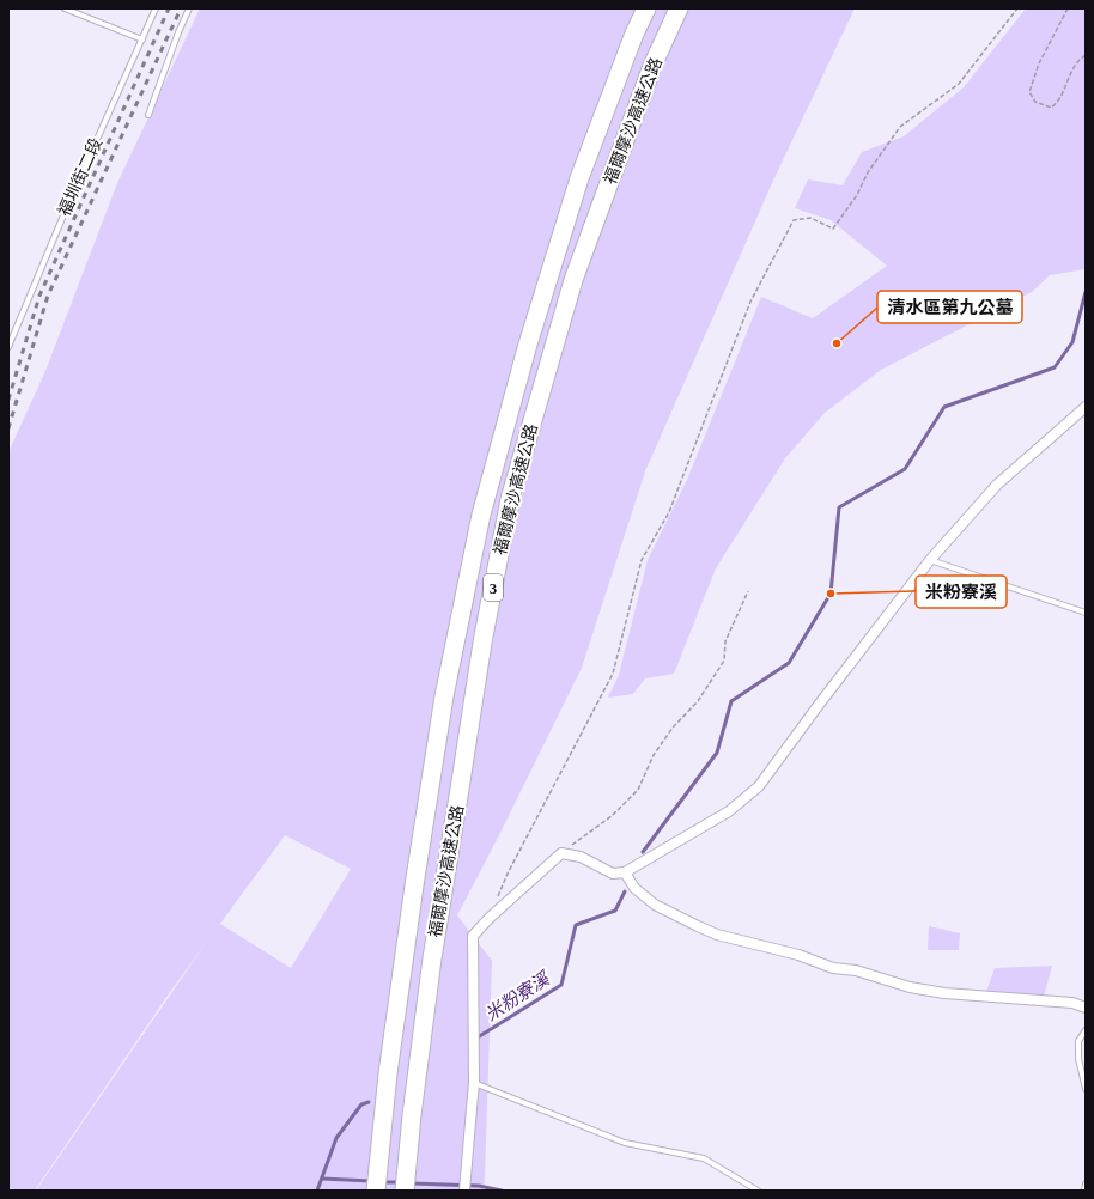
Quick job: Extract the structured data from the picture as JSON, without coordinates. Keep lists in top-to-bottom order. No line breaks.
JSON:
{"streets":{"highway":["福爾摩沙高速公路","3"],"lane":["福圳街二段"]},"water":["米粉寮溪"],"places":["清水區第九公墓","米粉寮溪"]}
